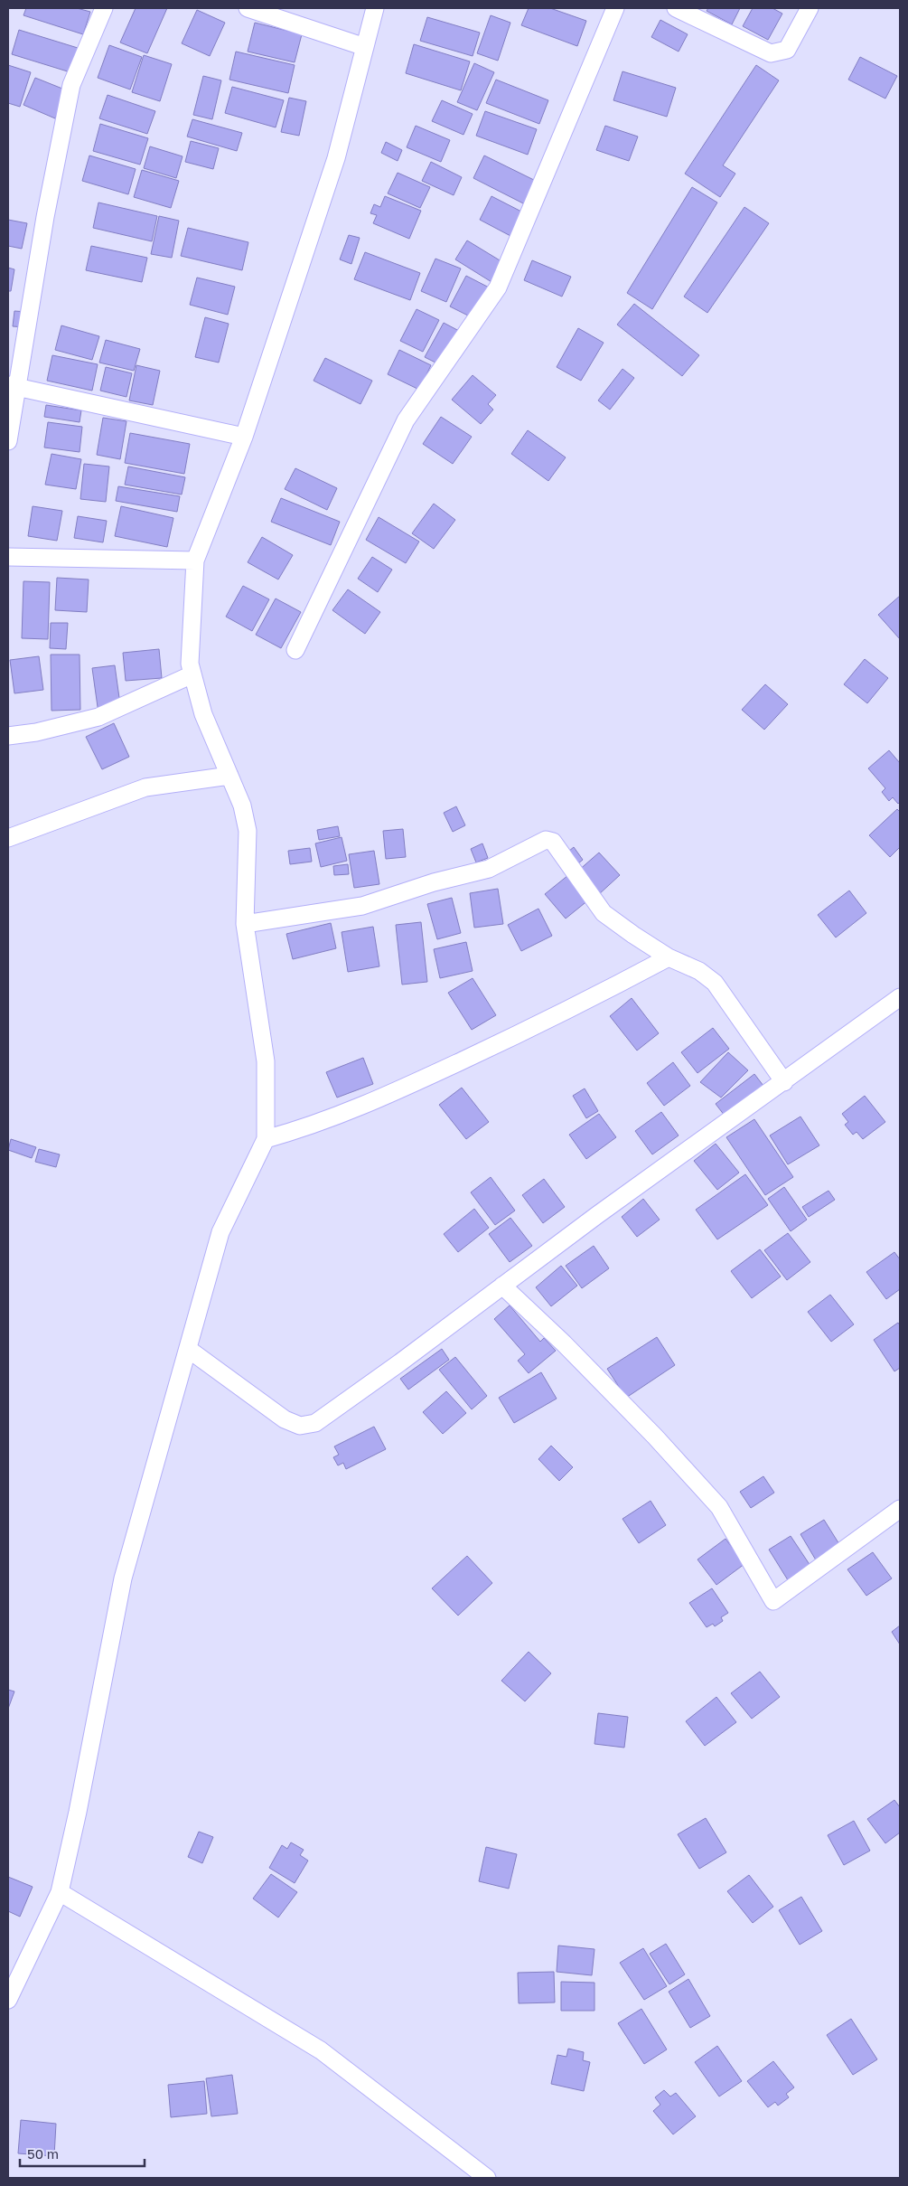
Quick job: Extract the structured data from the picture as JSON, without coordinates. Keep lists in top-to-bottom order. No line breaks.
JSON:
{"scale_bar":"50 m"}
